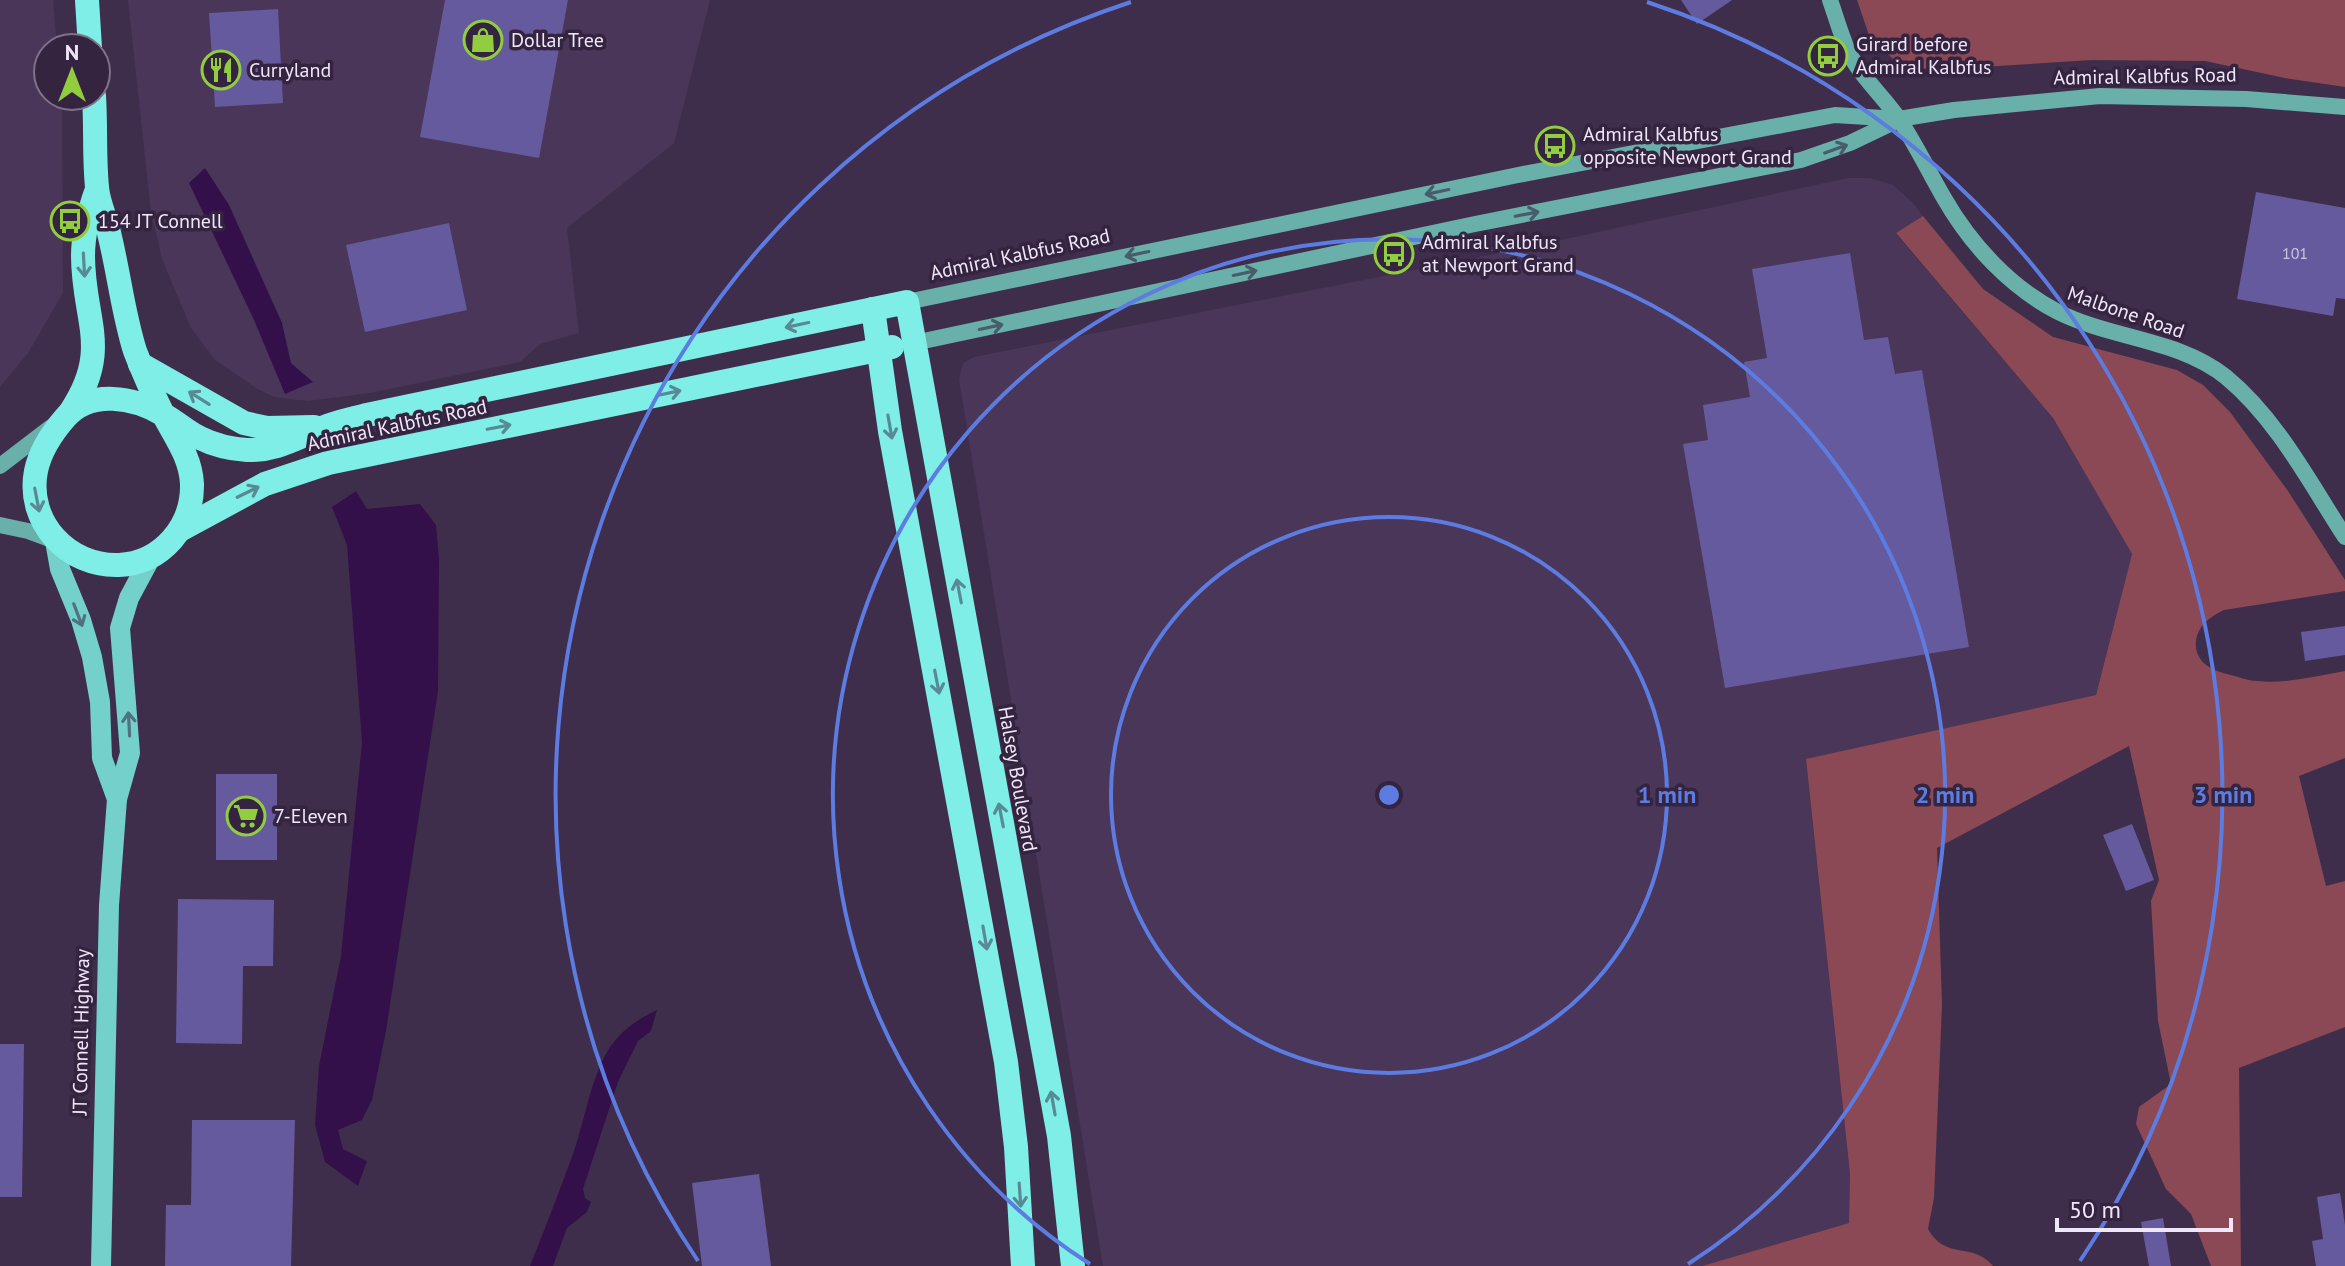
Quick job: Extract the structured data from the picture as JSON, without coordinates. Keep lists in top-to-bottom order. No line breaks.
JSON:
{"streets":{"highway":["Admiral Kalbfus Road","Halsey Boulevard"],"main road":["Malbone Road","JT Connell Highway"]},"crossings":[["Admiral Kalbfus Road","Malbone Road"],["Admiral Kalbfus Road","Halsey Boulevard"],["Admiral Kalbfus Road","JT Connell Highway"]],"places":{"shop":["Dollar Tree"],"bus stop":["Girard before Admiral Kalbfus","Admiral Kalbfus opposite Newport Grand","154 JT Connell","Admiral Kalbfus at Newport Grand"],"restaurant":["Curryland"],"supermarket":["7-Eleven"]},"house_numbers":["101"],"scale_bar":"50 m","north":"top","rings":["1 min","2 min","3 min"]}
